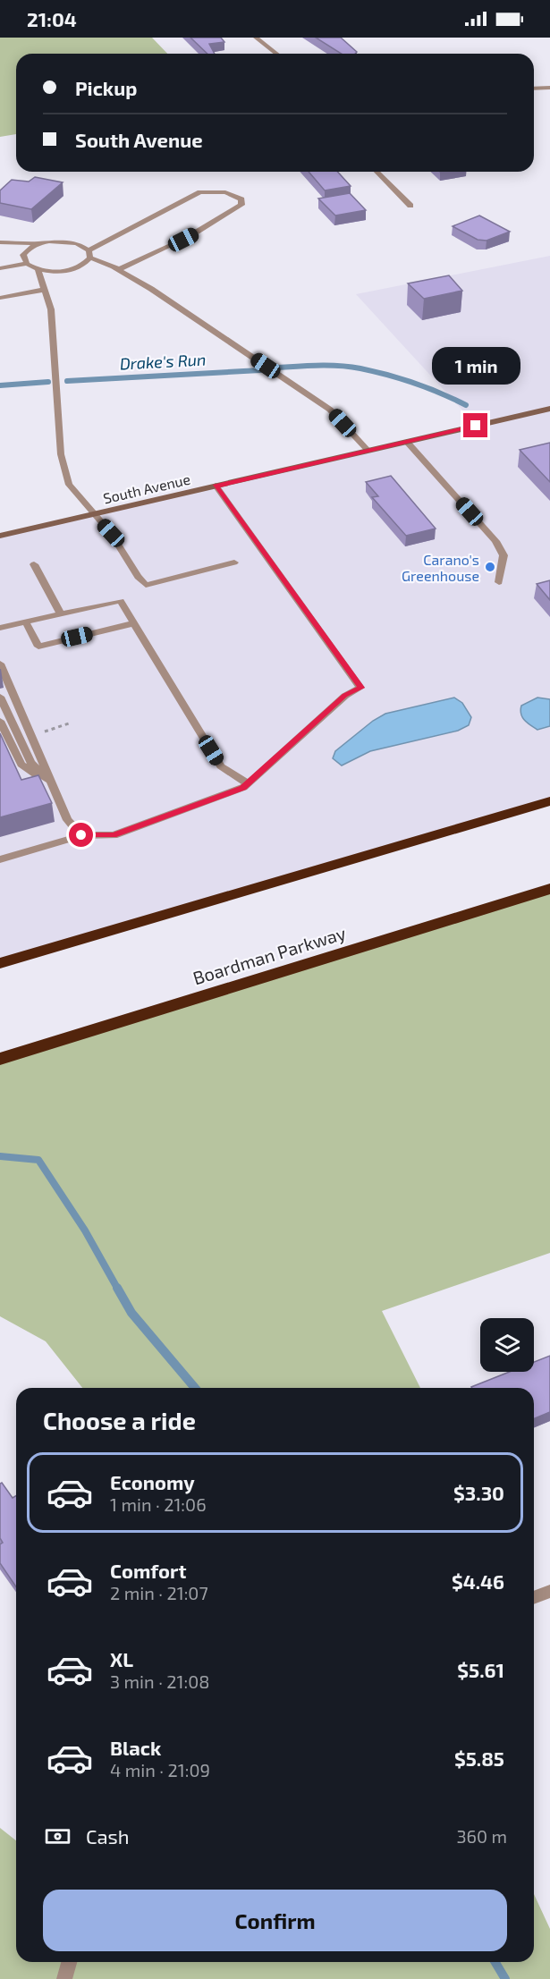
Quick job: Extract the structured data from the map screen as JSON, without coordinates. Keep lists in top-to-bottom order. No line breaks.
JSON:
{"streets":{"highway":["Boardman Parkway"],"main road":["South Avenue"]},"water":["Drake's Run"],"places":["Carano's Greenhouse"],"page":{"status":"21:04","banner":["Pickup","South Avenue"],"bubble":"1 min","heading":"Choose a ride","list":[{"name":"Economy","note":"1 min · 21:06","value":"$3.30"},{"name":"Comfort","note":"2 min · 21:07","value":"$4.46"},{"name":"XL","note":"3 min · 21:08","value":"$5.61"},{"name":"Black","note":"4 min · 21:09","value":"$5.85"}],"pay":["Cash","360 m"],"buttons":"Confirm"}}
